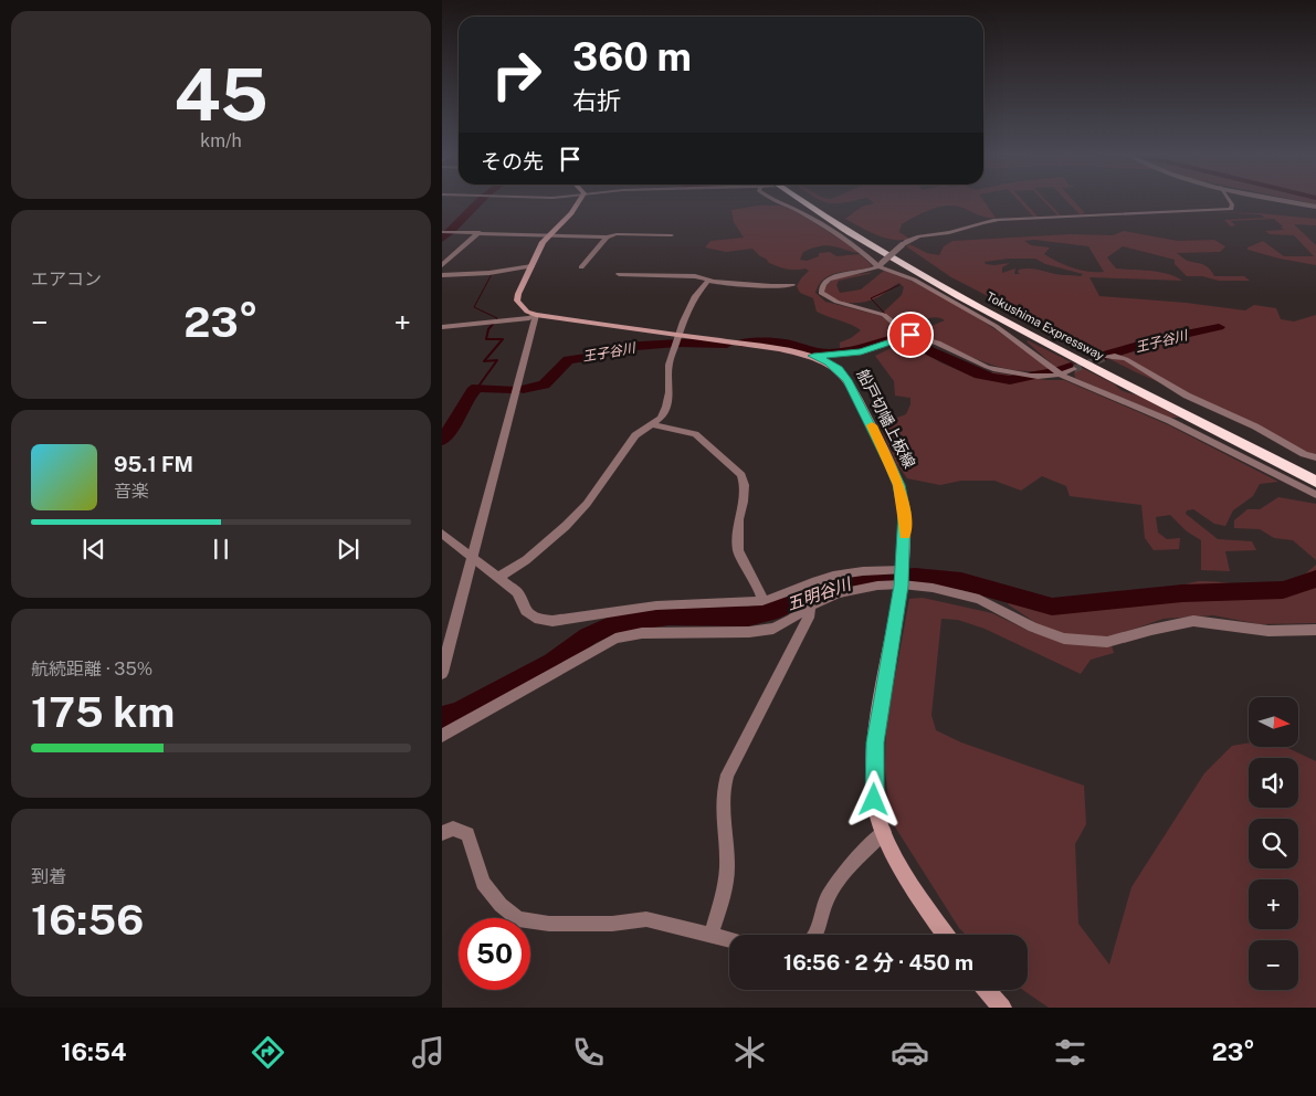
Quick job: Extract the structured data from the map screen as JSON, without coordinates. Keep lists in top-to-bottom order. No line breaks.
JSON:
{"streets":{"highway":["Tokushima Expressway"],"main road":["船戸切幡上板線"]},"water":["王子谷川","五明谷川"],"north":"right","page":{"tile":[["45","km/h"],"エアコン",["航続距離 · 35%","175 km"],["到着","16:56"]],"turn":["360 m","右折"],"then":"その先","heat":["−","23°","+"],"song":["95.1 FM","音楽"],"map_buttons":["+","−"],"limit":"50","trip":"16:56 · 2 分 · 450 m","tabs":["16:54","23°"]}}
